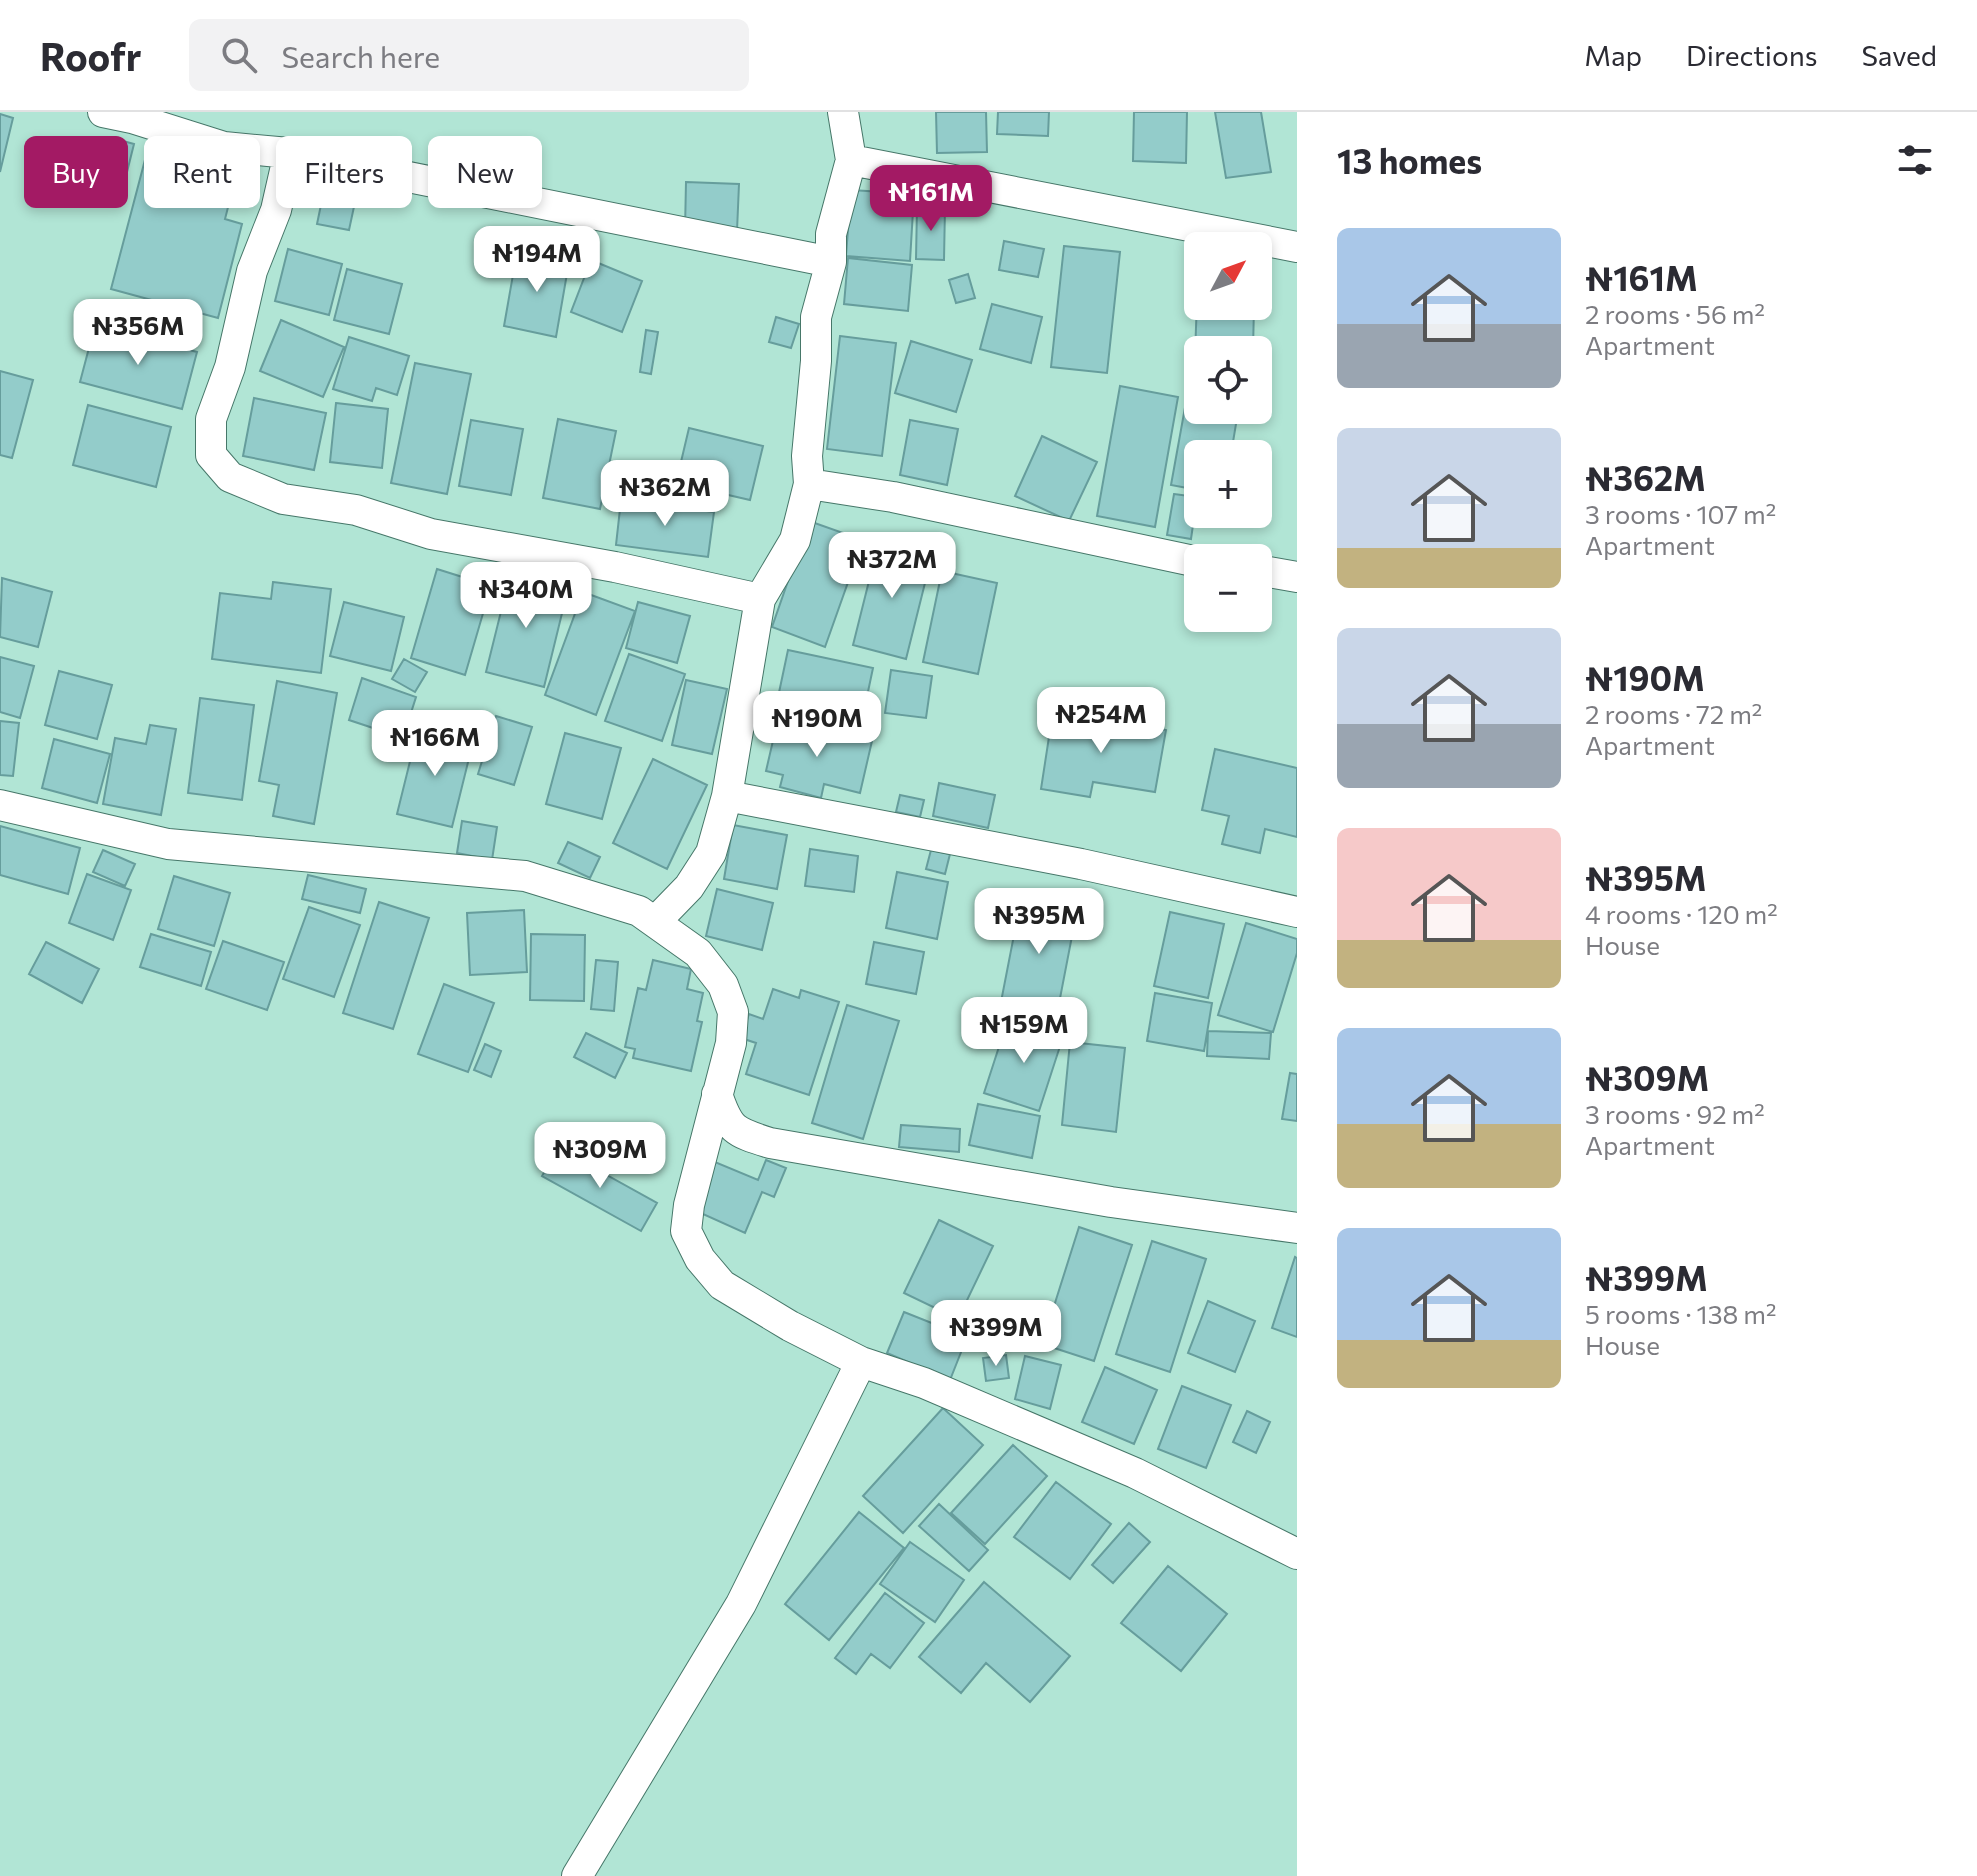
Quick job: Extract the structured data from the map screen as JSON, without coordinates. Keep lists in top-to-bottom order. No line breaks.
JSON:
{"north":"top right","page":{"header":"Roofr","search":"Search here","nav":["Map","Directions","Saved"],"heading":"13 homes","chip":["Buy","Rent","Filters","New"],"price":["₦161M","₦194M","₦356M","₦362M","₦372M","₦340M","₦254M","₦190M","₦166M","₦395M","₦159M","₦309M","₦399M"],"list":[{"name":"₦161M","note":"2 rooms · 56 m² · Apartment"},{"name":"₦362M","note":"3 rooms · 107 m² · Apartment"},{"name":"₦190M","note":"2 rooms · 72 m² · Apartment"},{"name":"₦395M","note":"4 rooms · 120 m² · House"},{"name":"₦309M","note":"3 rooms · 92 m² · Apartment"},{"name":"₦399M","note":"5 rooms · 138 m² · House"}],"map_buttons":["+","−"]}}
